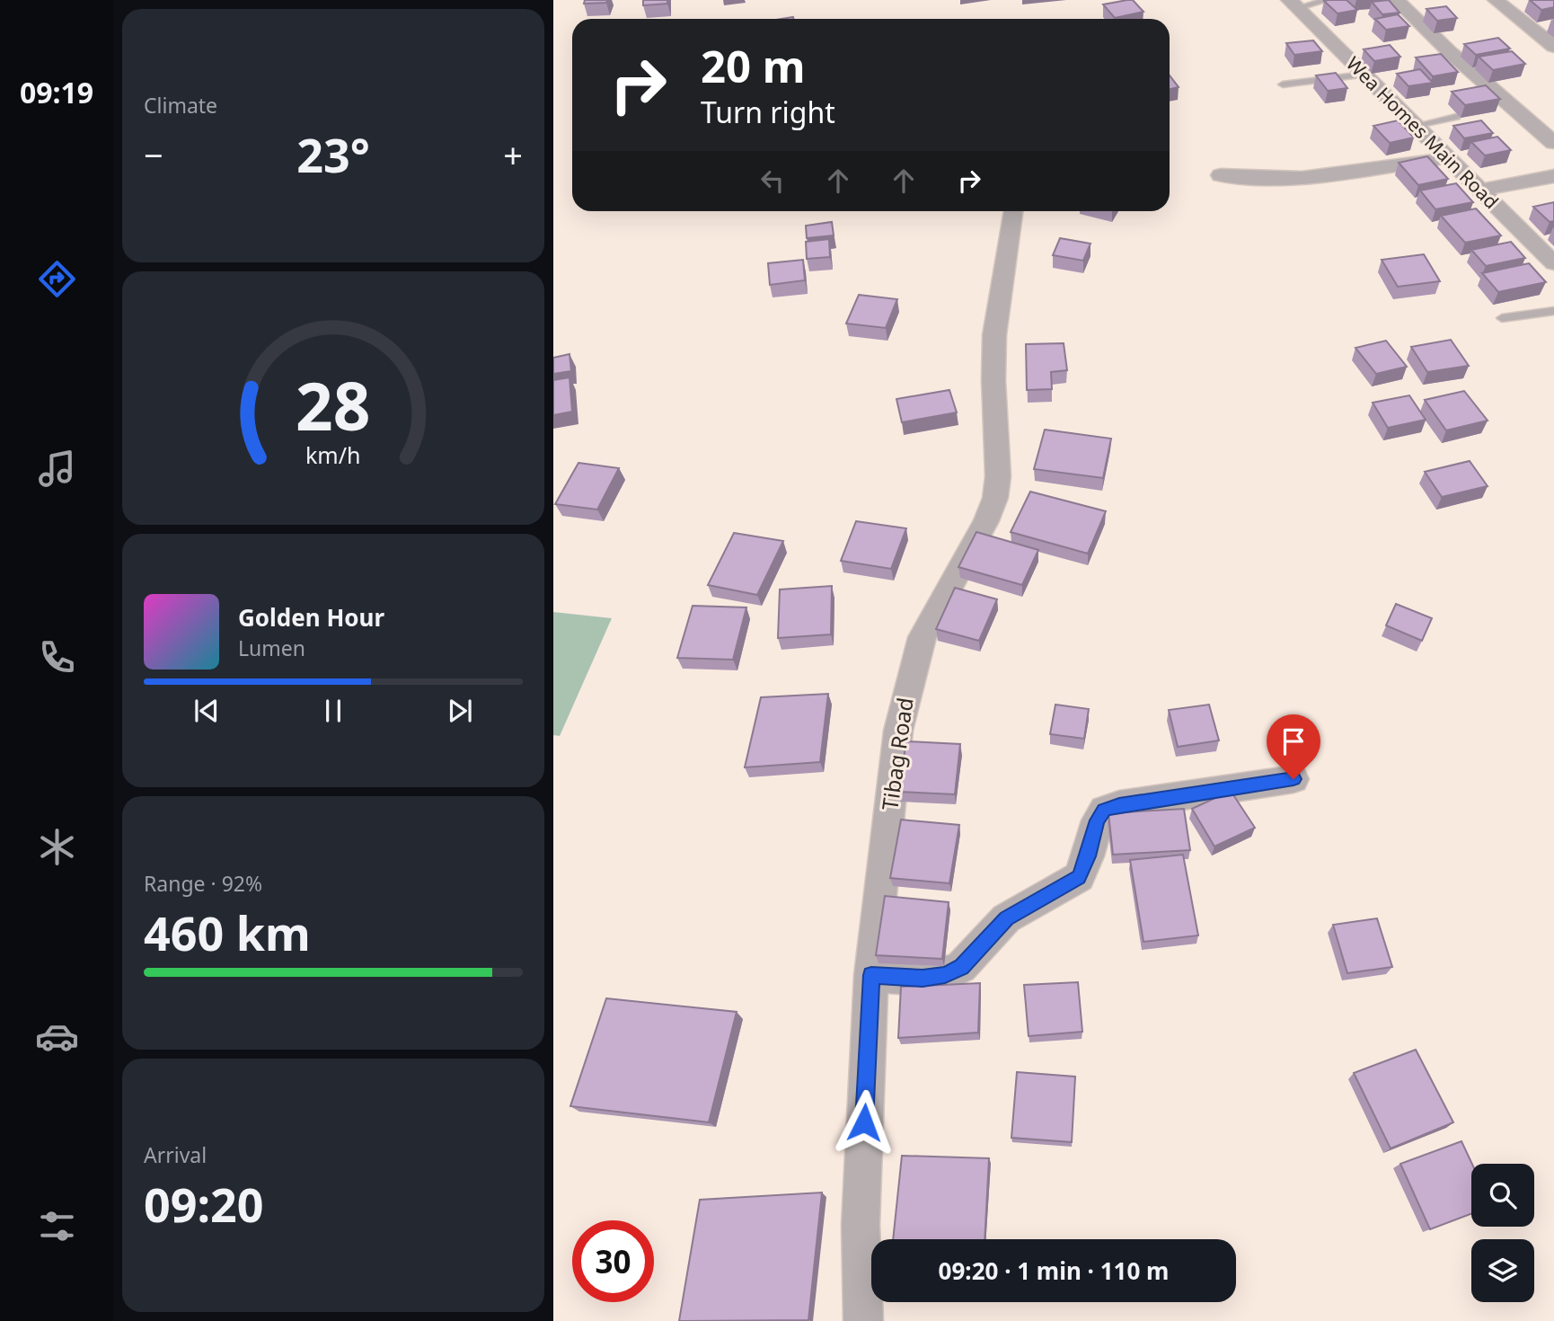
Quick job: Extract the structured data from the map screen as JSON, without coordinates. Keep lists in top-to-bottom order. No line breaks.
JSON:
{"streets":{"street":["Wea Homes Main Road","Tibag Road"]},"page":{"tabs":"09:19","tile":["Climate",["Range · 92%","460 km"],["Arrival","09:20"]],"turn":["20 m","Turn right"],"heat":["−","23°","+"],"song":["Golden Hour","Lumen"],"limit":"30","trip":"09:20 · 1 min · 110 m","gauge":["28","km/h"]}}
